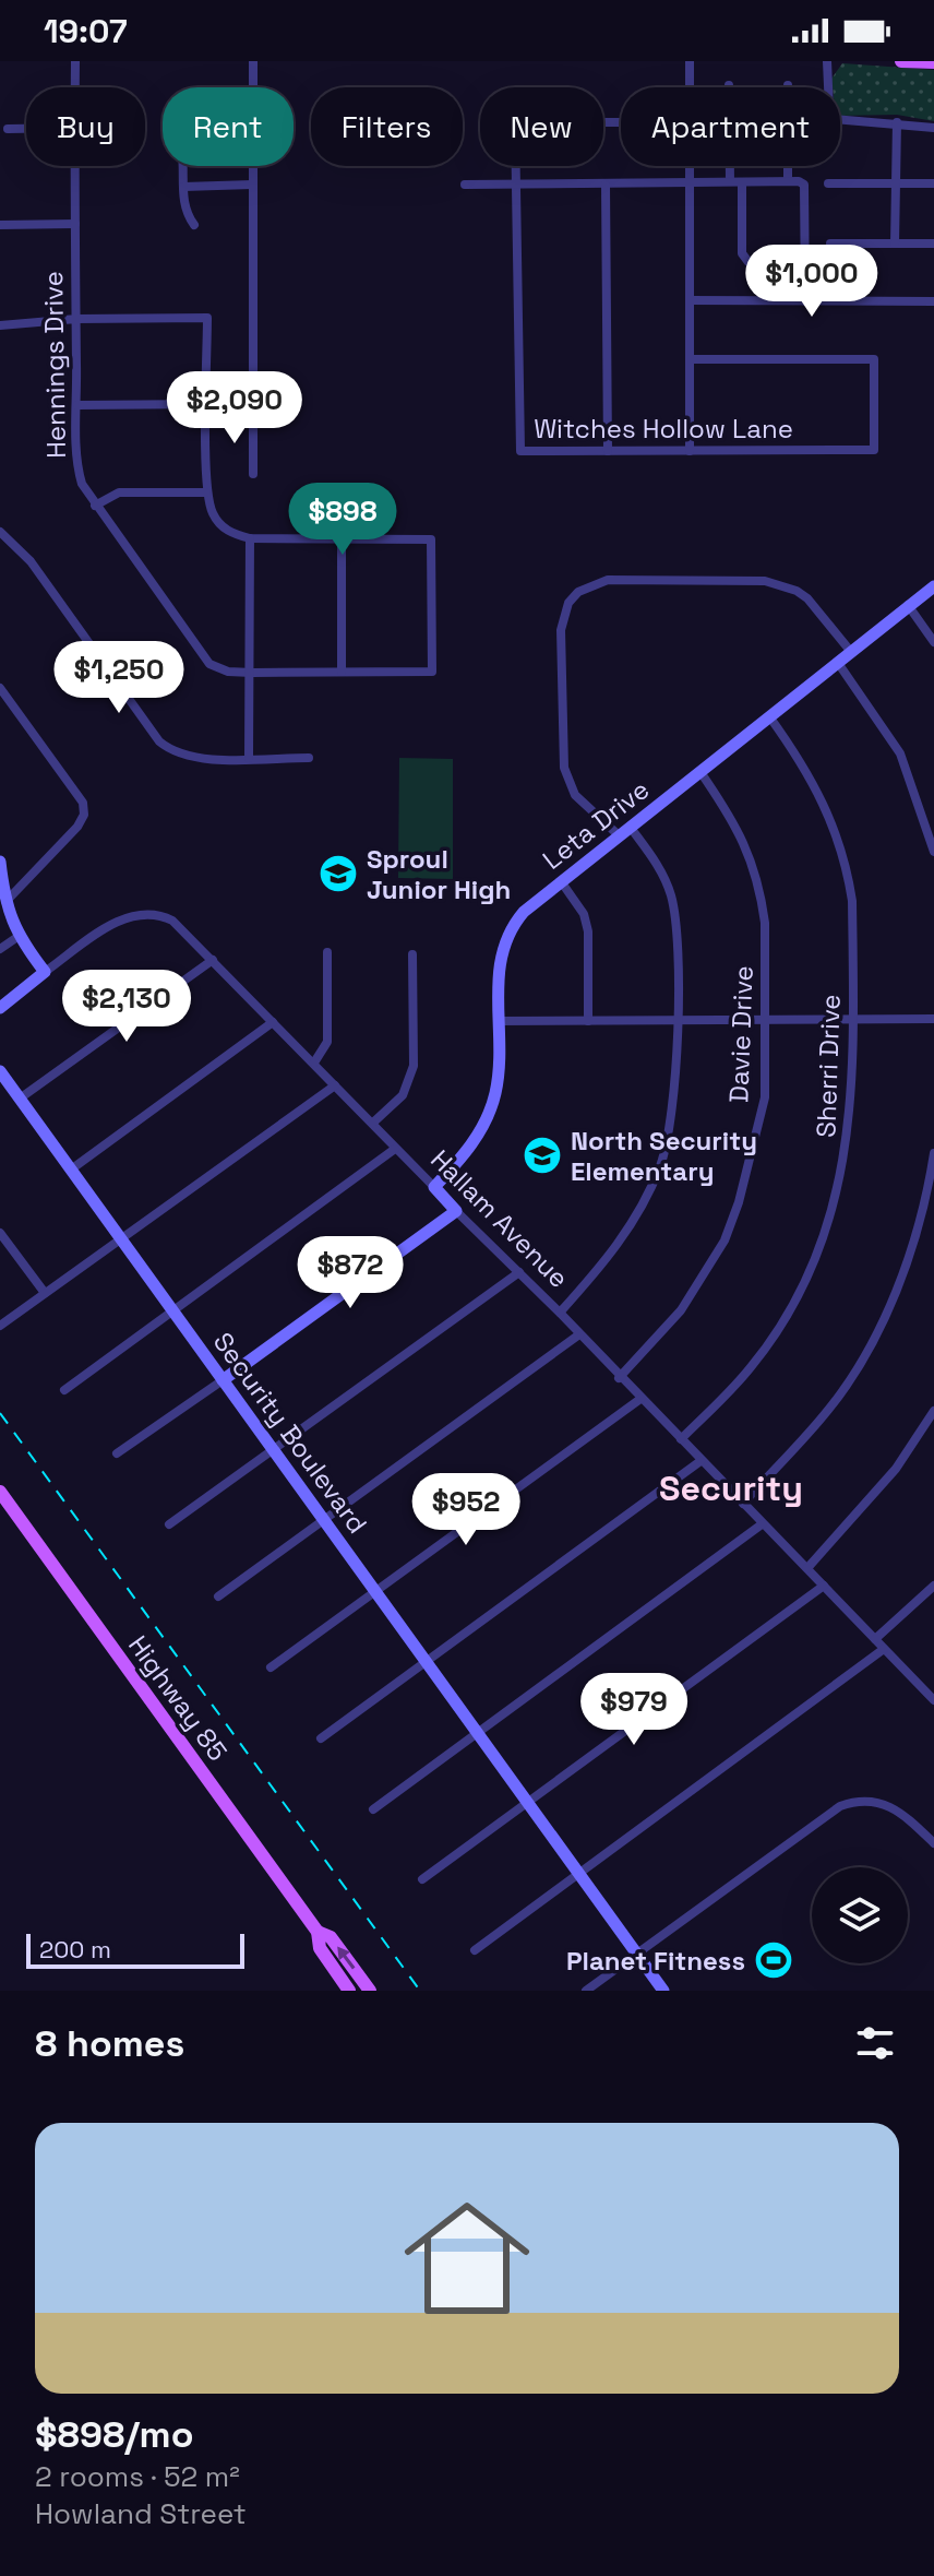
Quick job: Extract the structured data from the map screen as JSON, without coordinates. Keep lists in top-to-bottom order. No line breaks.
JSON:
{"streets":{"main road":["Highway 85"],"street":["Hennings Drive","Witches Hollow Lane","Leta Drive","Davie Drive","Sherri Drive","Hallam Avenue","Security Boulevard"]},"crossings":[["Leta Drive","Davie Drive"],["Leta Drive","Sherri Drive"],["Leta Drive","Hallam Avenue"],["Davie Drive","Hallam Avenue"],["Sherri Drive","Hallam Avenue"]],"districts":["Security"],"places":{"school or university":["Sproul Junior High","North Security Elementary"],"sports":["Planet Fitness"]},"scale_bar":"200 m","page":{"status":"19:07","chip":["Buy","Rent","Filters","New","Apartment"],"price":["$1,000","$2,090","$898","$1,250","$2,130","$872","$952","$979"],"scale":"200 m","heading":"8 homes","list":[{"name":"$898/mo","note":"2 rooms · 52 m² · Howland Street"}]}}
